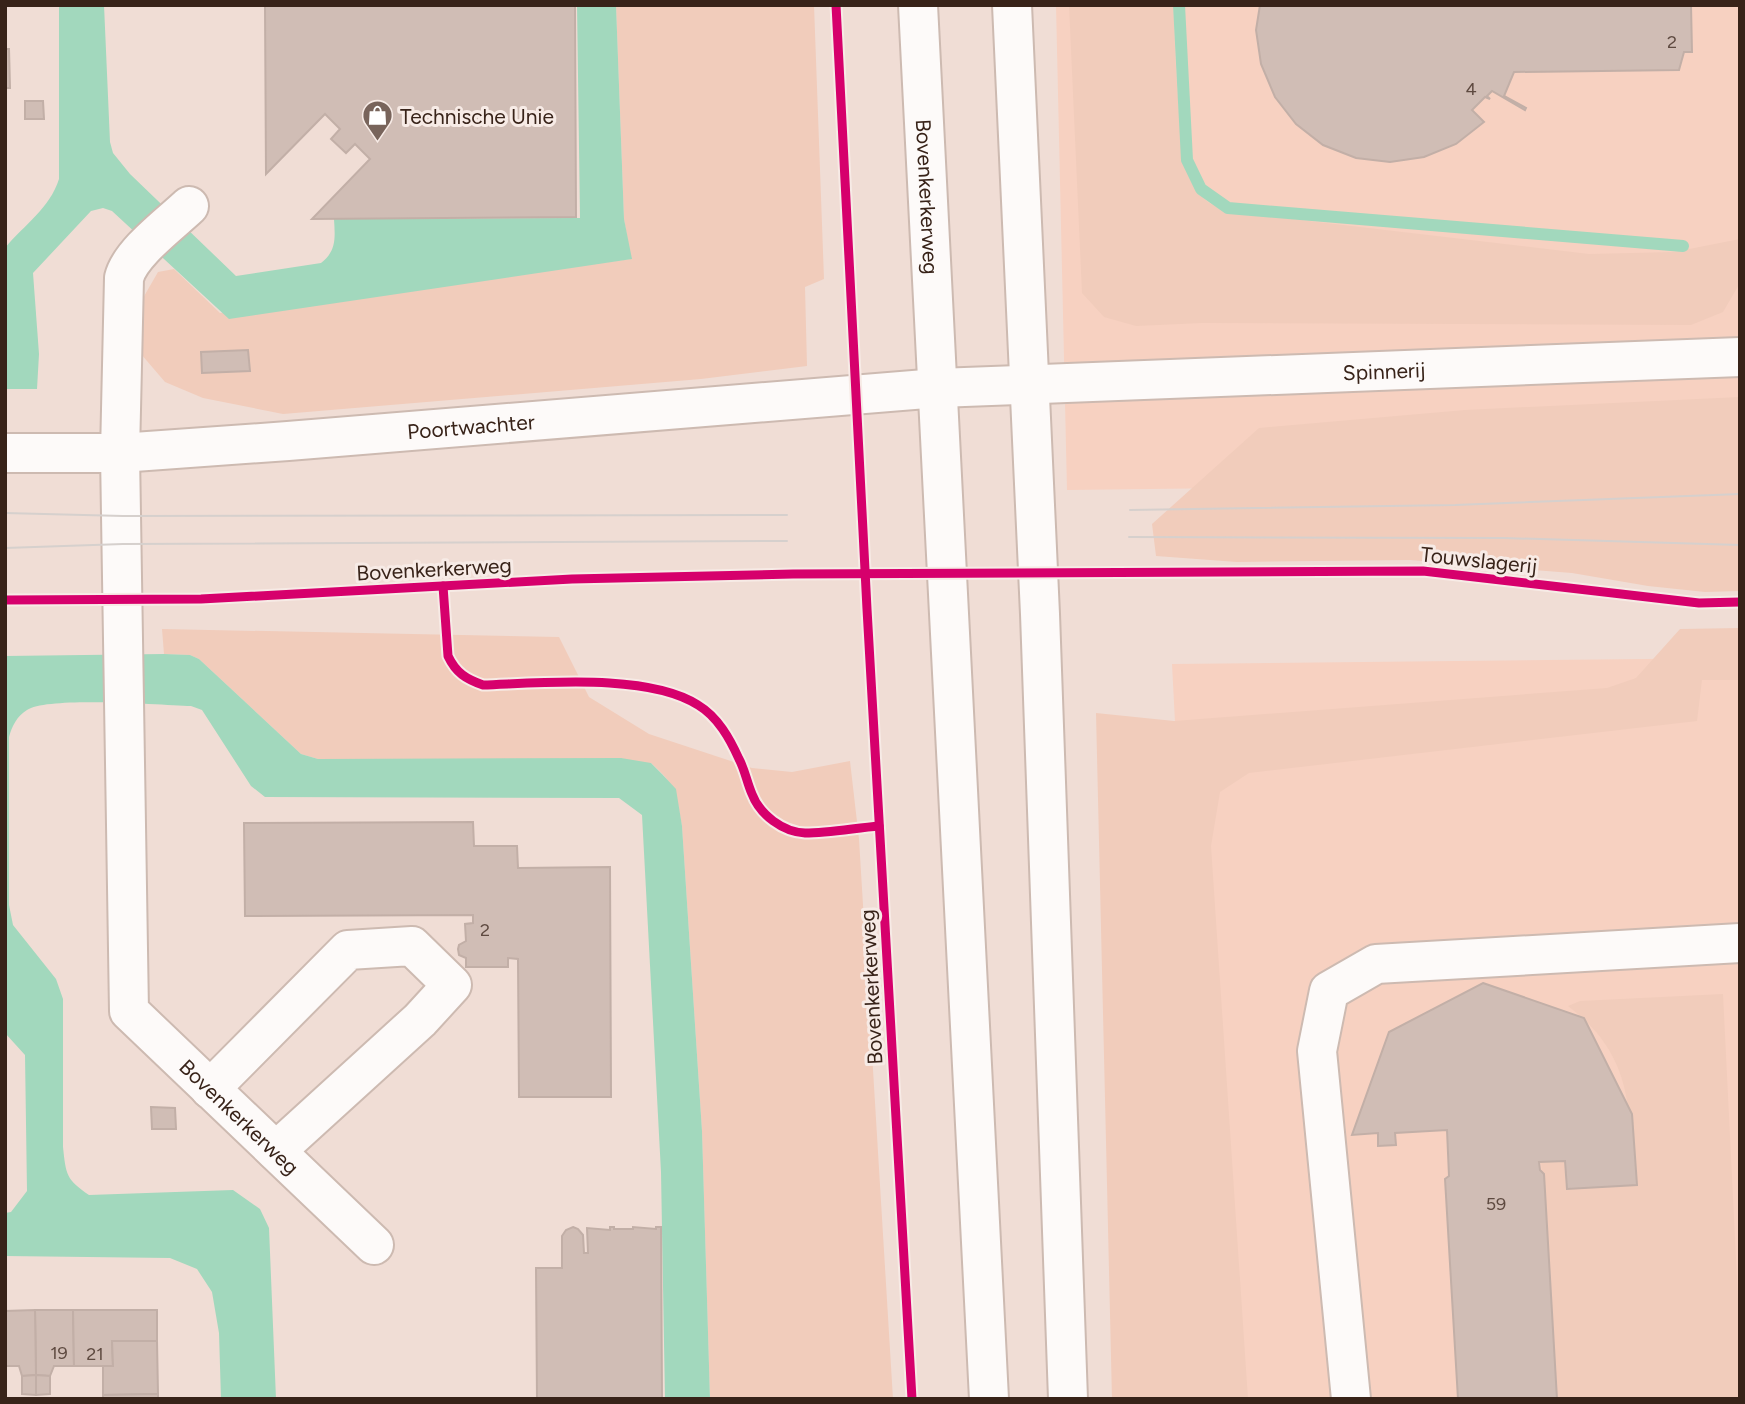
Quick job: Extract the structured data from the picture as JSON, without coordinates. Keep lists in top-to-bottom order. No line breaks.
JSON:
{"streets":{"street":["Bovenkerkerweg","Spinnerij","Poortwachter"],"cycle path":["Touwslagerij"]},"crossings":[["Bovenkerkerweg","Poortwachter"]],"places":{"shop":["Technische Unie"]},"house_numbers":["2","4","2","59","19","21"]}
